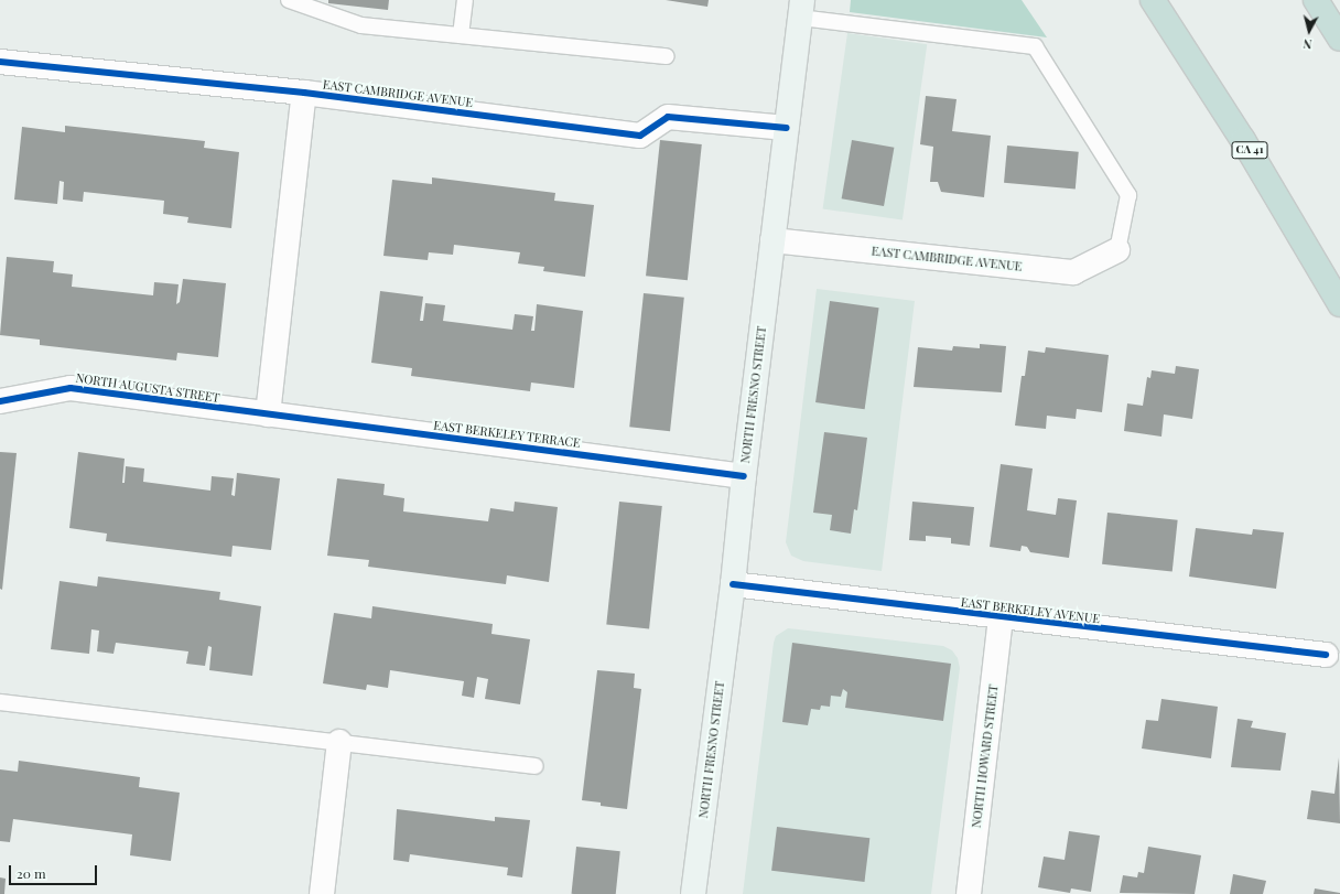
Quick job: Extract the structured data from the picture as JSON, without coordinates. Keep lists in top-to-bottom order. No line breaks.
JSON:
{"streets":{"highway":["CA 41"],"main road":["NORTH FRESNO STREET"],"street":["EAST CAMBRIDGE AVENUE","NORTH AUGUSTA STREET","EAST BERKELEY TERRACE","EAST BERKELEY AVENUE","NORTH HOWARD STREET"]},"crossings":[["EAST CAMBRIDGE AVENUE","NORTH FRESNO STREET"],["NORTH AUGUSTA STREET","EAST BERKELEY TERRACE"],["NORTH FRESNO STREET","EAST BERKELEY TERRACE"],["NORTH FRESNO STREET","EAST BERKELEY AVENUE"],["EAST BERKELEY AVENUE","NORTH HOWARD STREET"]],"scale_bar":"20 m","north":"bottom"}
